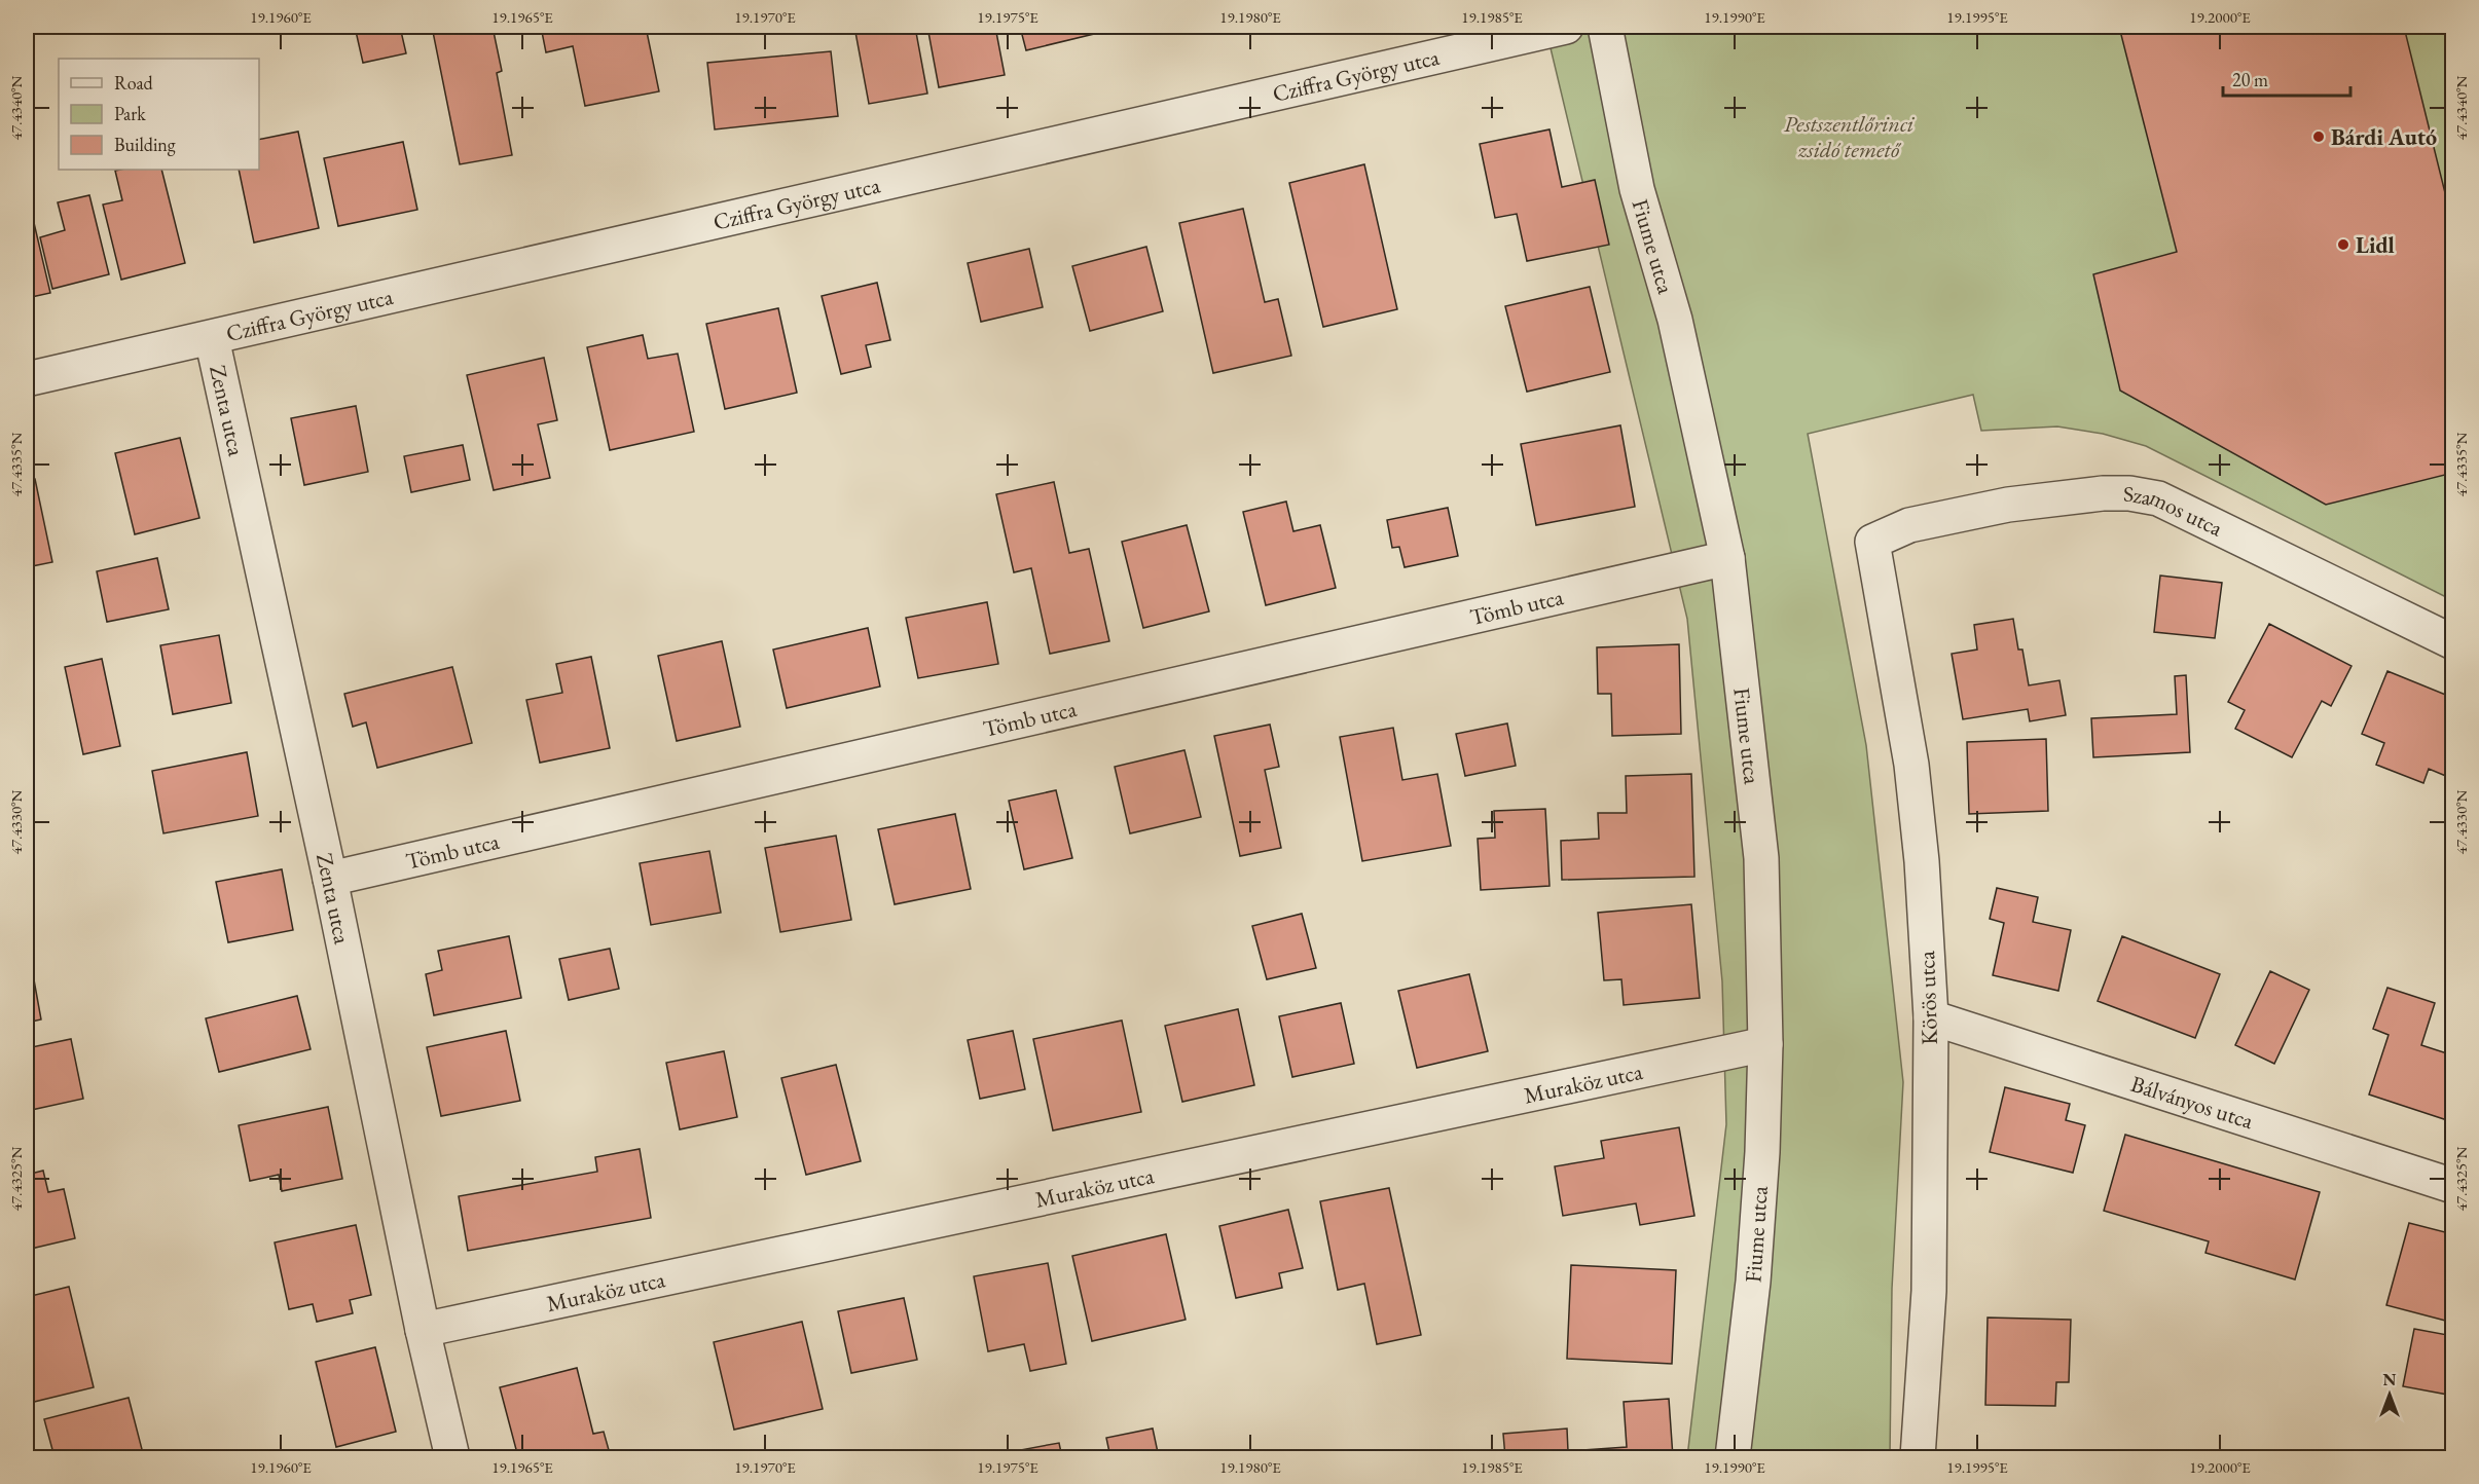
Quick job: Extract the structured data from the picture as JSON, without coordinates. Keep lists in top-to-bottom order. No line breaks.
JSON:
{"streets":{"street":["Cziffra György utca","Fiume utca","Zenta utca","Szamos utca","Tömb utca","Körös utca","Muraköz utca","Bálványos utca"]},"crossings":[["Cziffra György utca","Zenta utca"],["Fiume utca","Tömb utca"],["Fiume utca","Muraköz utca"],["Zenta utca","Tömb utca"],["Zenta utca","Muraköz utca"],["Szamos utca","Körös utca"],["Körös utca","Bálványos utca"]],"parks":["Pestszentlőrinci zsidó temető"],"places":["Bárdi Autó","Lidl"],"legend":["Road","Park","Building"],"scale_bar":"20 m","north":"top","coordinates":["19.1960°E","19.1965°E","19.1970°E","19.1975°E","19.1980°E","19.1985°E","19.1990°E","19.1995°E","19.2000°E","47.4340°N","47.4335°N","47.4330°N","47.4325°N"]}
